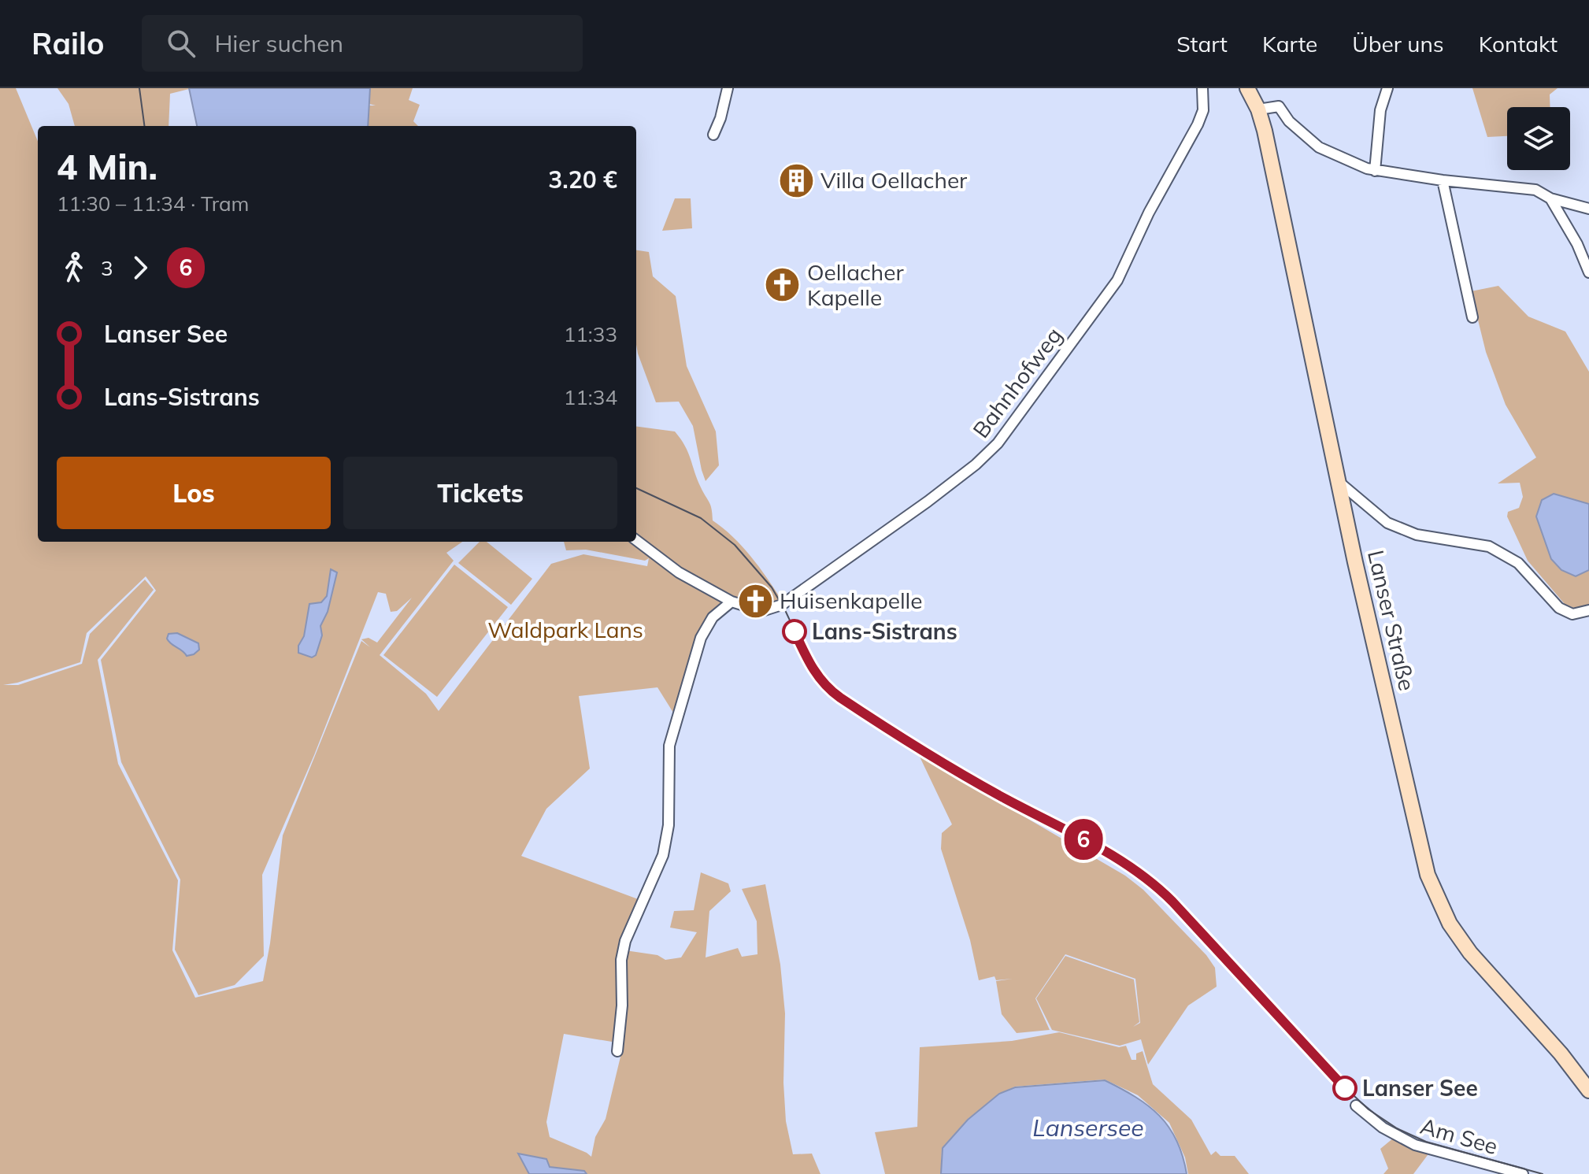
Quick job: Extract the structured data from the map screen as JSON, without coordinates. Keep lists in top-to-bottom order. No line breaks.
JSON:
{"streets":{"main road":["Lanser Straße"],"street":["Bahnhofweg","Am See"]},"water":["Lansersee"],"parks":["Waldpark Lans"],"places":{"building":["Villa Oellacher"],"church":["Oellacher Kapelle","Huisenkapelle"],"other":["Lans-Sistrans","Lanser See"]},"lines":["tram line 6"],"page":{"header":"Railo","search":"Hier suchen","nav":["Start","Karte","Über uns","Kontakt"],"on_map":"6","heading":["4 Min.","11:30 – 11:34 · Tram","3.20 €"],"legs":["3","6"],"list":[{"name":"Lanser See","value":"11:33"},{"name":"Lans-Sistrans","value":"11:34"}],"buttons":["Los","Tickets"]}}
